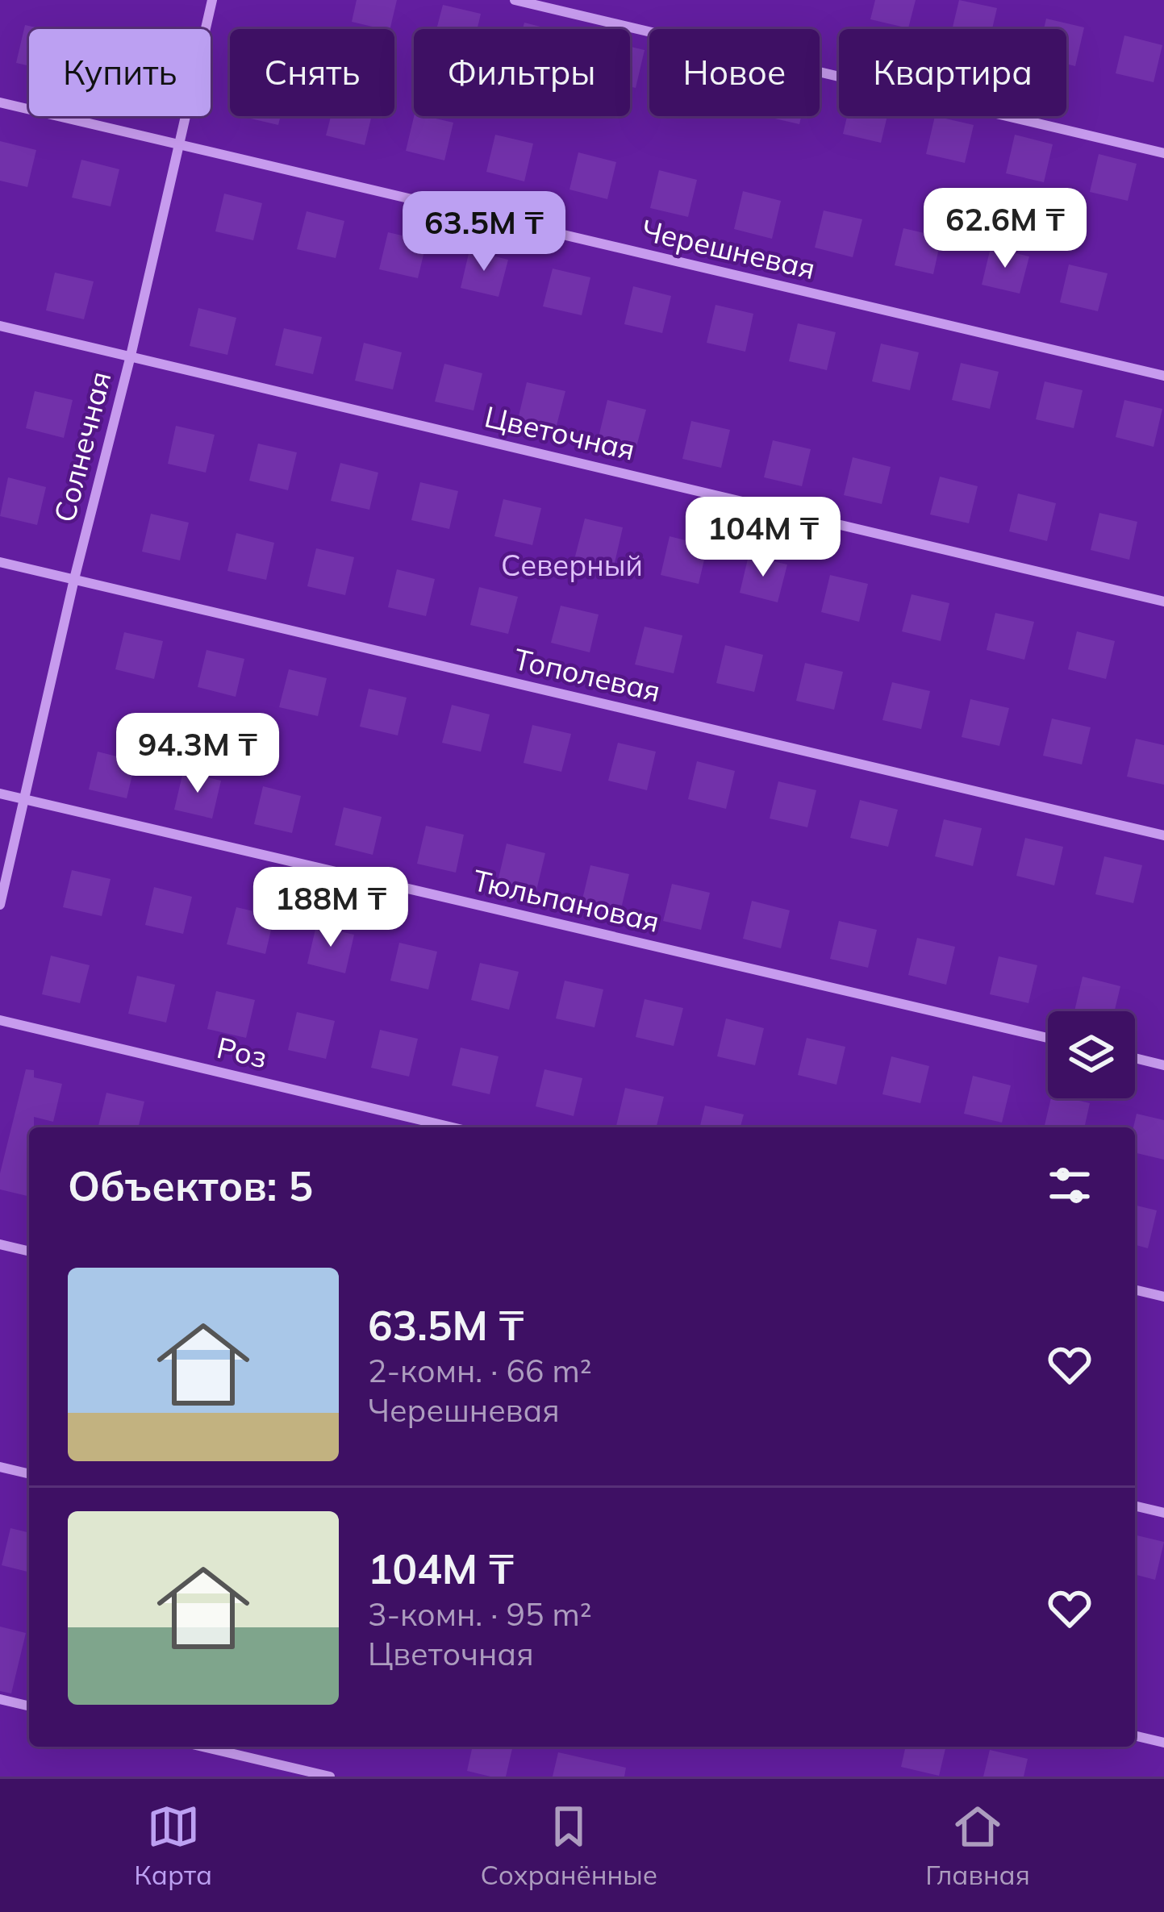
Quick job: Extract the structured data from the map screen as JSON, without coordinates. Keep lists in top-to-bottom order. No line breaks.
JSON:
{"streets":{"street":["Черешневая","Цветочная","Солнечная","Тополевая","Тюльпановая","Роз"]},"crossings":[["Черешневая","Солнечная"],["Цветочная","Солнечная"],["Солнечная","Тополевая"],["Солнечная","Тюльпановая"]],"parks":["Северный"],"page":{"chip":["Купить","Снять","Фильтры","Новое","Квартира"],"price":["62.6M ₸","63.5M ₸","104M ₸","94.3M ₸","188M ₸"],"heading":"Объектов: 5","list":[{"name":"63.5M ₸","note":"2-комн. · 66 m² · Черешневая"},{"name":"104M ₸","note":"3-комн. · 95 m² · Цветочная"}],"tabs":["Карта","Сохранённые","Главная"]}}
